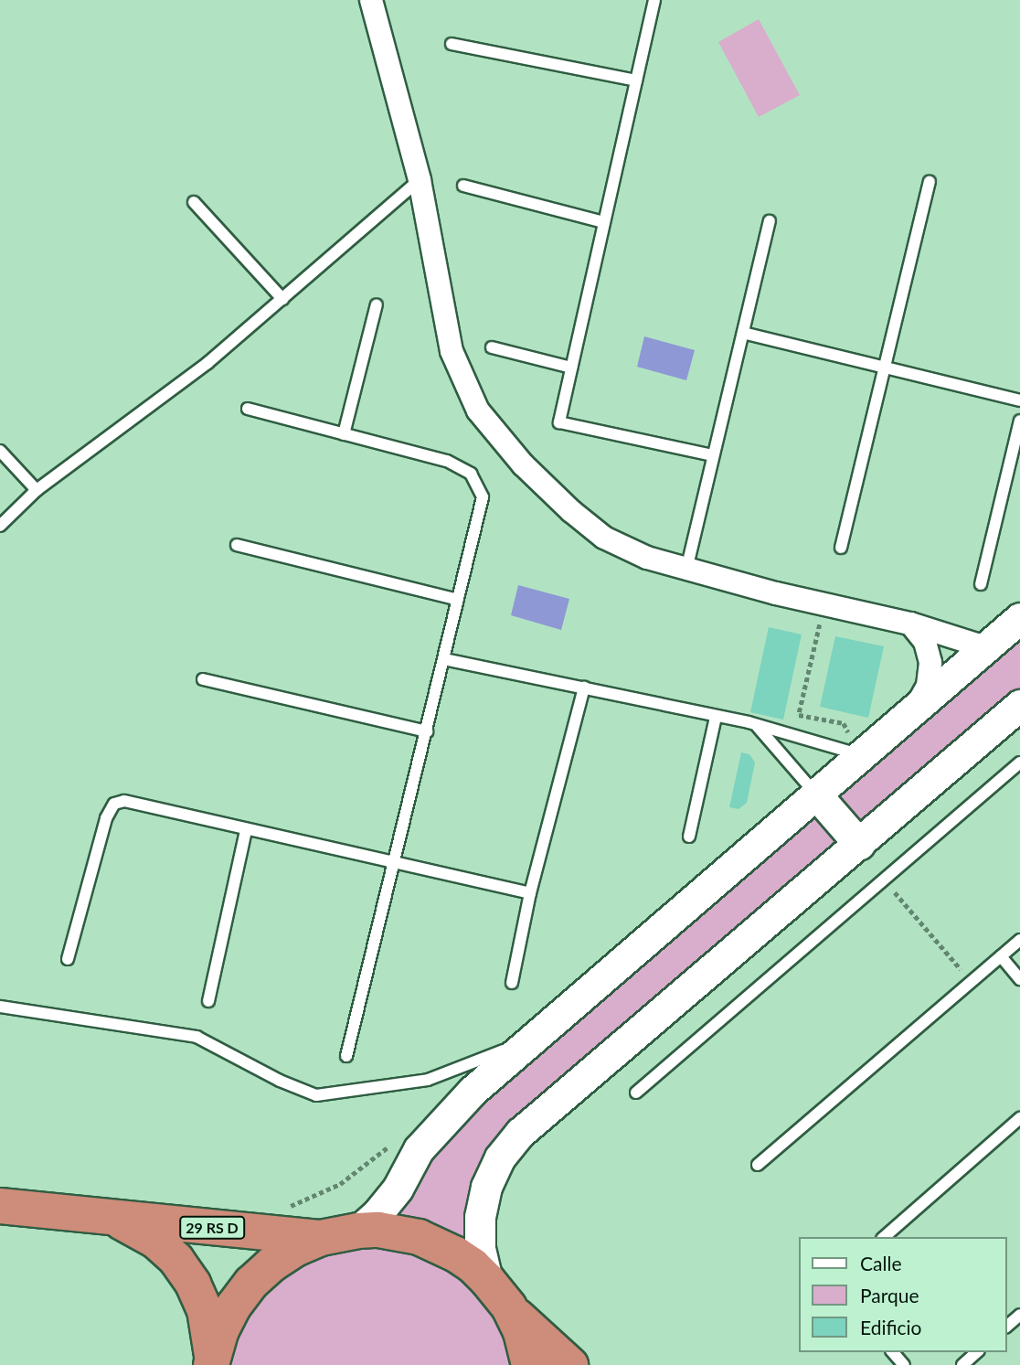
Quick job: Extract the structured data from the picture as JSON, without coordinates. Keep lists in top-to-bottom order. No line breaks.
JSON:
{"streets":{"highway":["29 RS D"]},"legend":["Calle","Parque","Edificio"]}
